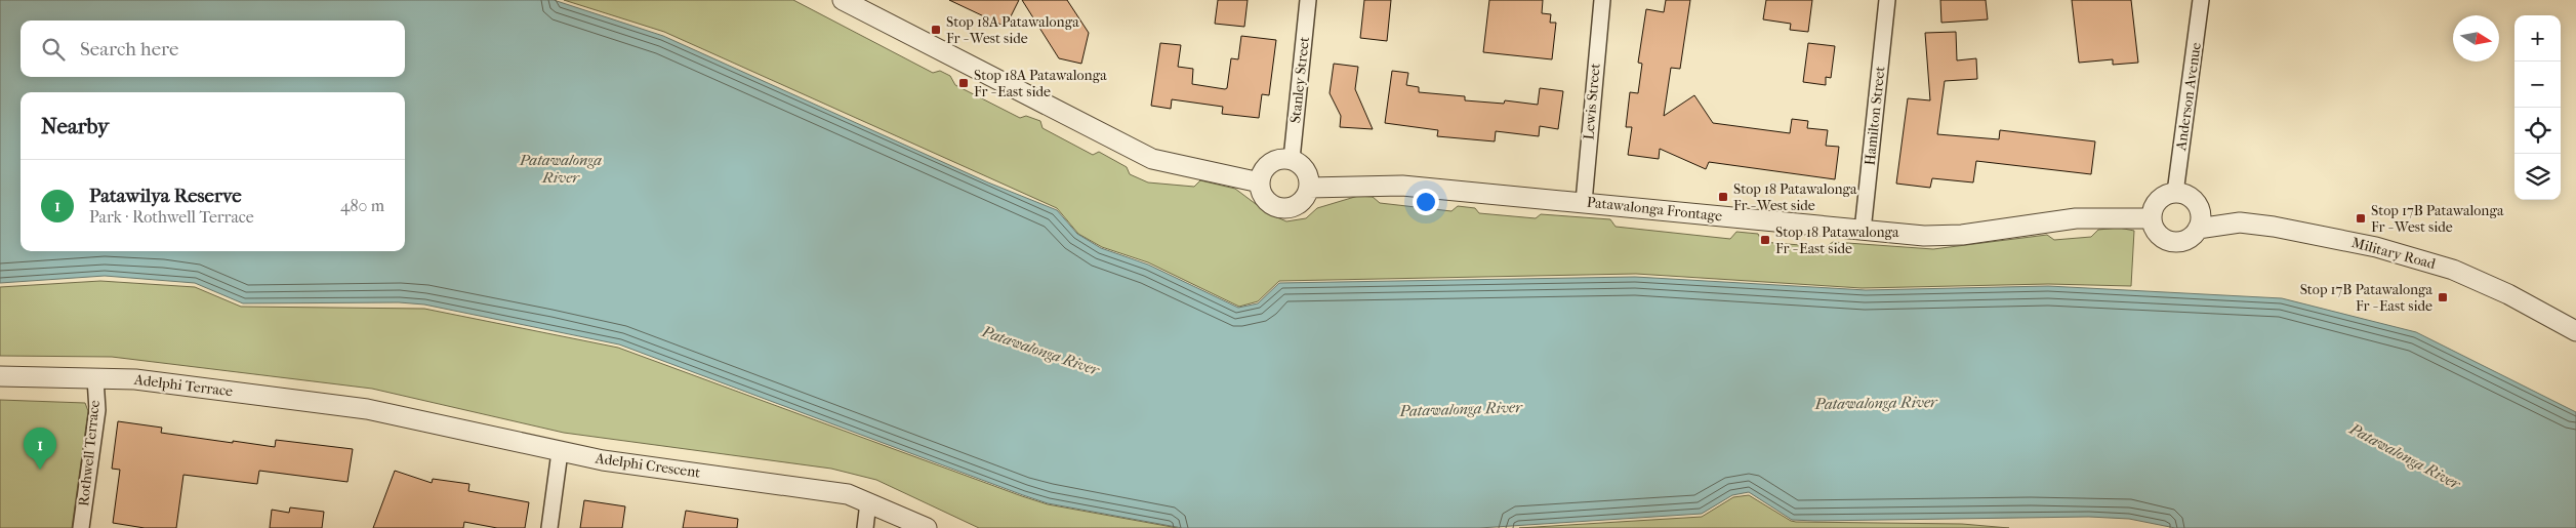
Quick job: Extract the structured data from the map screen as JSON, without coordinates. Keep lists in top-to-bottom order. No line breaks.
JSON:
{"streets":{"street":["Stanley Street","Anderson Avenue","Lewis Street","Hamilton Street","Patawalonga Frontage","Military Road","Adelphi Terrace","Rothwell Terrace","Adelphi Crescent"]},"crossings":[["Stanley Street","Patawalonga Frontage"],["Anderson Avenue","Patawalonga Frontage"],["Anderson Avenue","Military Road"],["Lewis Street","Patawalonga Frontage"],["Hamilton Street","Patawalonga Frontage"],["Patawalonga Frontage","Military Road"],["Adelphi Terrace","Rothwell Terrace"],["Adelphi Terrace","Adelphi Crescent"]],"water":["Patawalonga River"],"places":{"transit":["Stop 18A Patawalonga Fr - West side","Stop 18A Patawalonga Fr - East side","Stop 18 Patawalonga Fr - West side","Stop 17B Patawalonga Fr - West side","Stop 18 Patawalonga Fr - East side","Stop 17B Patawalonga Fr - East side"]},"north":"right","page":{"map_buttons":["+","−"],"search":"Search here","heading":"Nearby","list":[{"mark":"1","name":"Patawilya Reserve","note":"Park · Rothwell Terrace","value":"480 m"}],"pins":"1"}}
